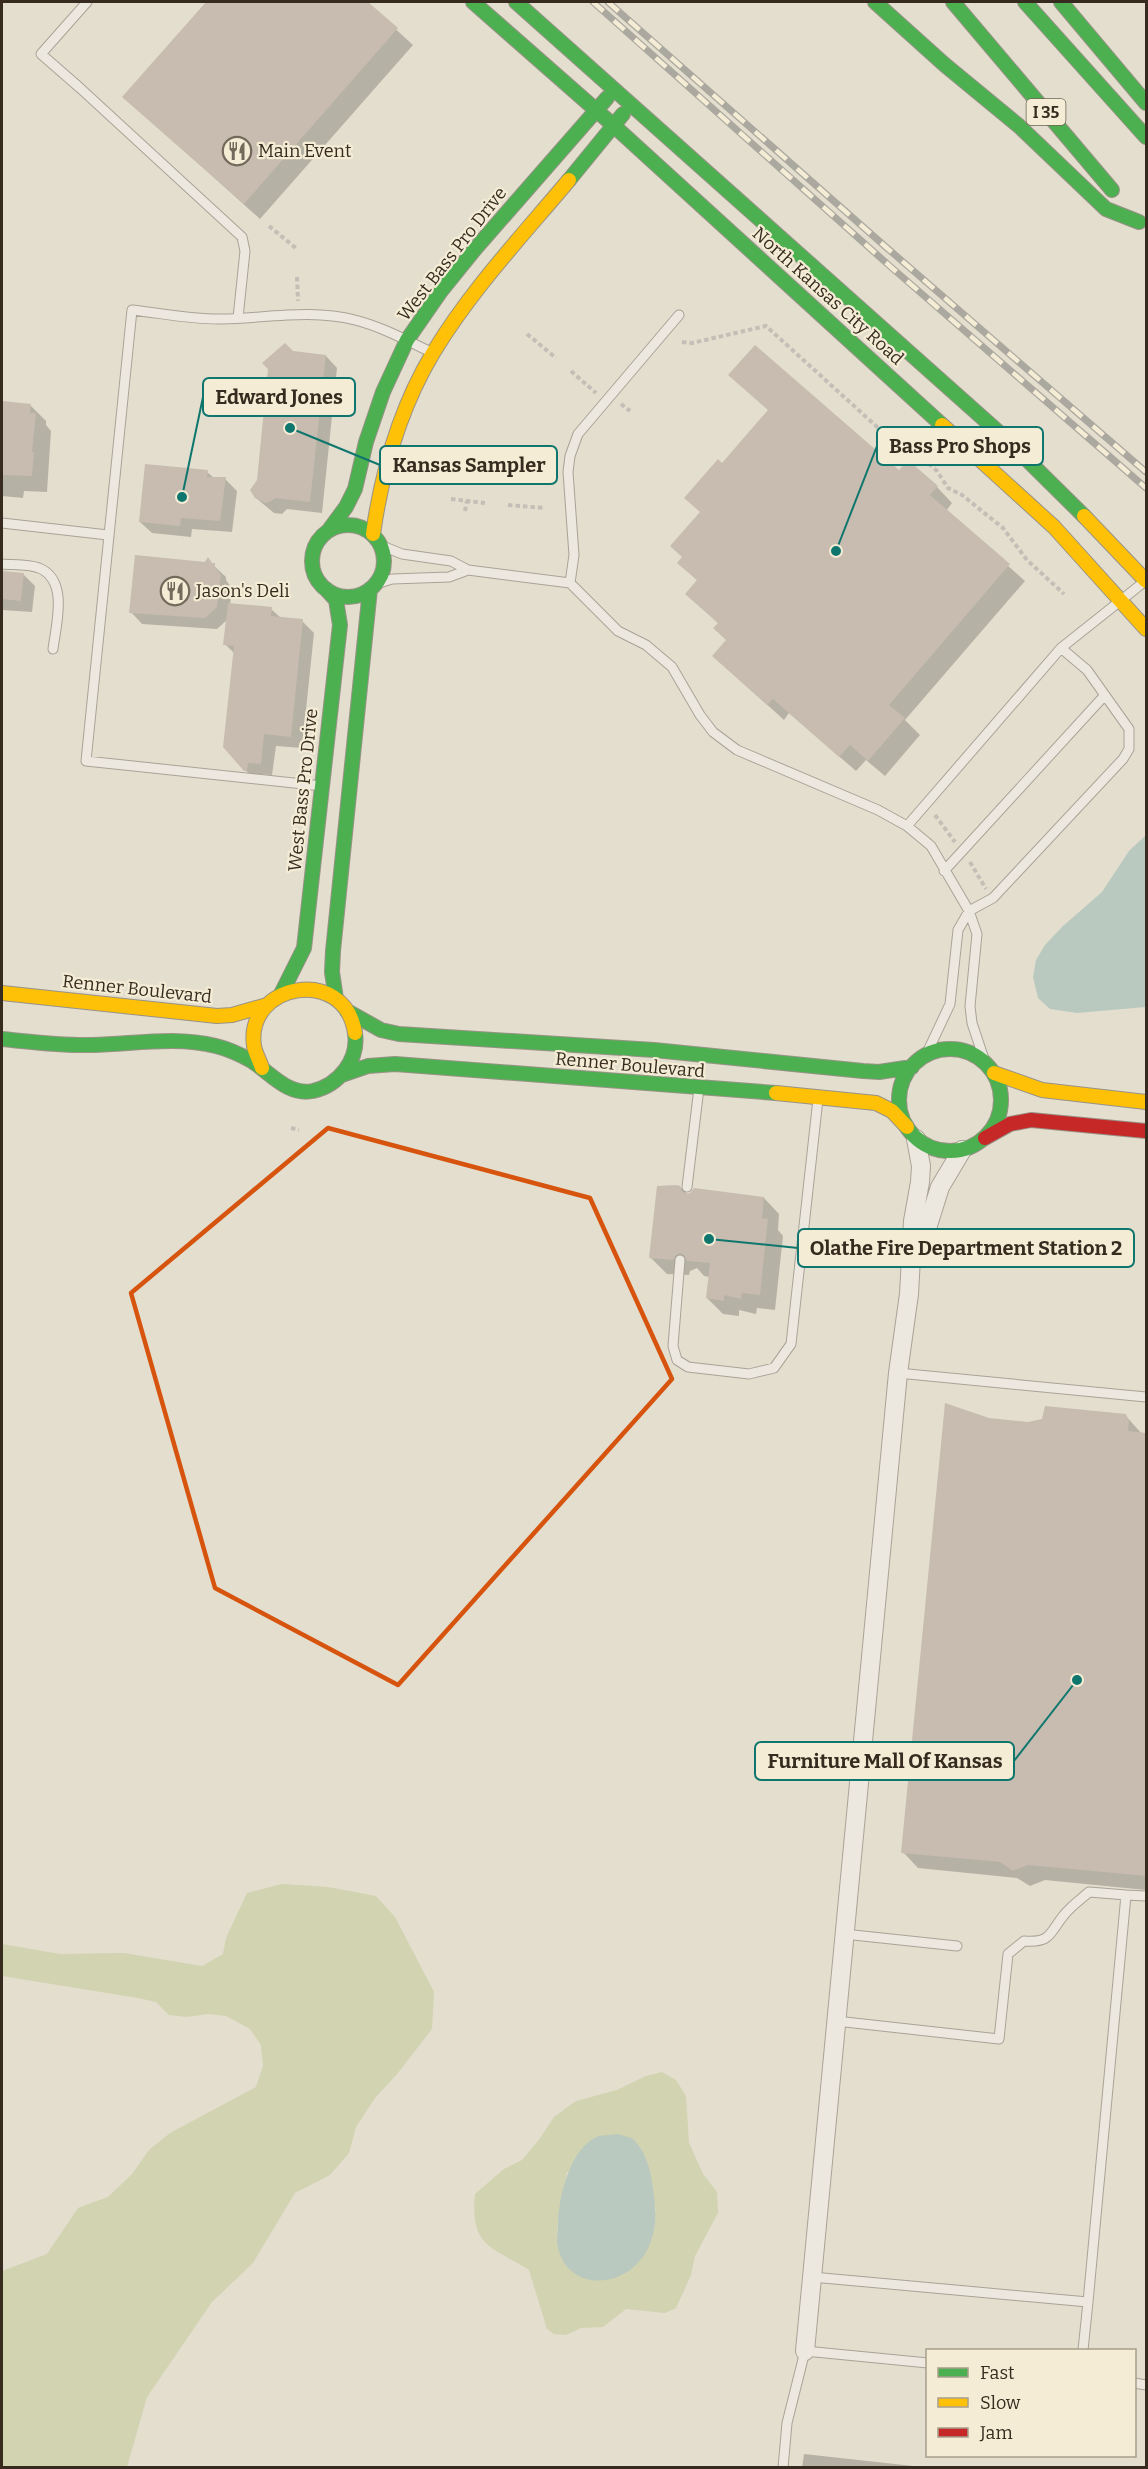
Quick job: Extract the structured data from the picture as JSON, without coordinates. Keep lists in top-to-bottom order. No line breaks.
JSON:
{"streets":{"main road":["I 35","West Bass Pro Drive","North Kansas City Road","Renner Boulevard"]},"crossings":[["West Bass Pro Drive","North Kansas City Road"],["West Bass Pro Drive","Renner Boulevard"]],"places":{"restaurant":["Main Event","Jason's Deli"],"other":["Kansas Sampler","Edward Jones","Bass Pro Shops","Olathe Fire Department Station 2","Furniture Mall Of Kansas"]},"legend":["Fast","Slow","Jam"]}
